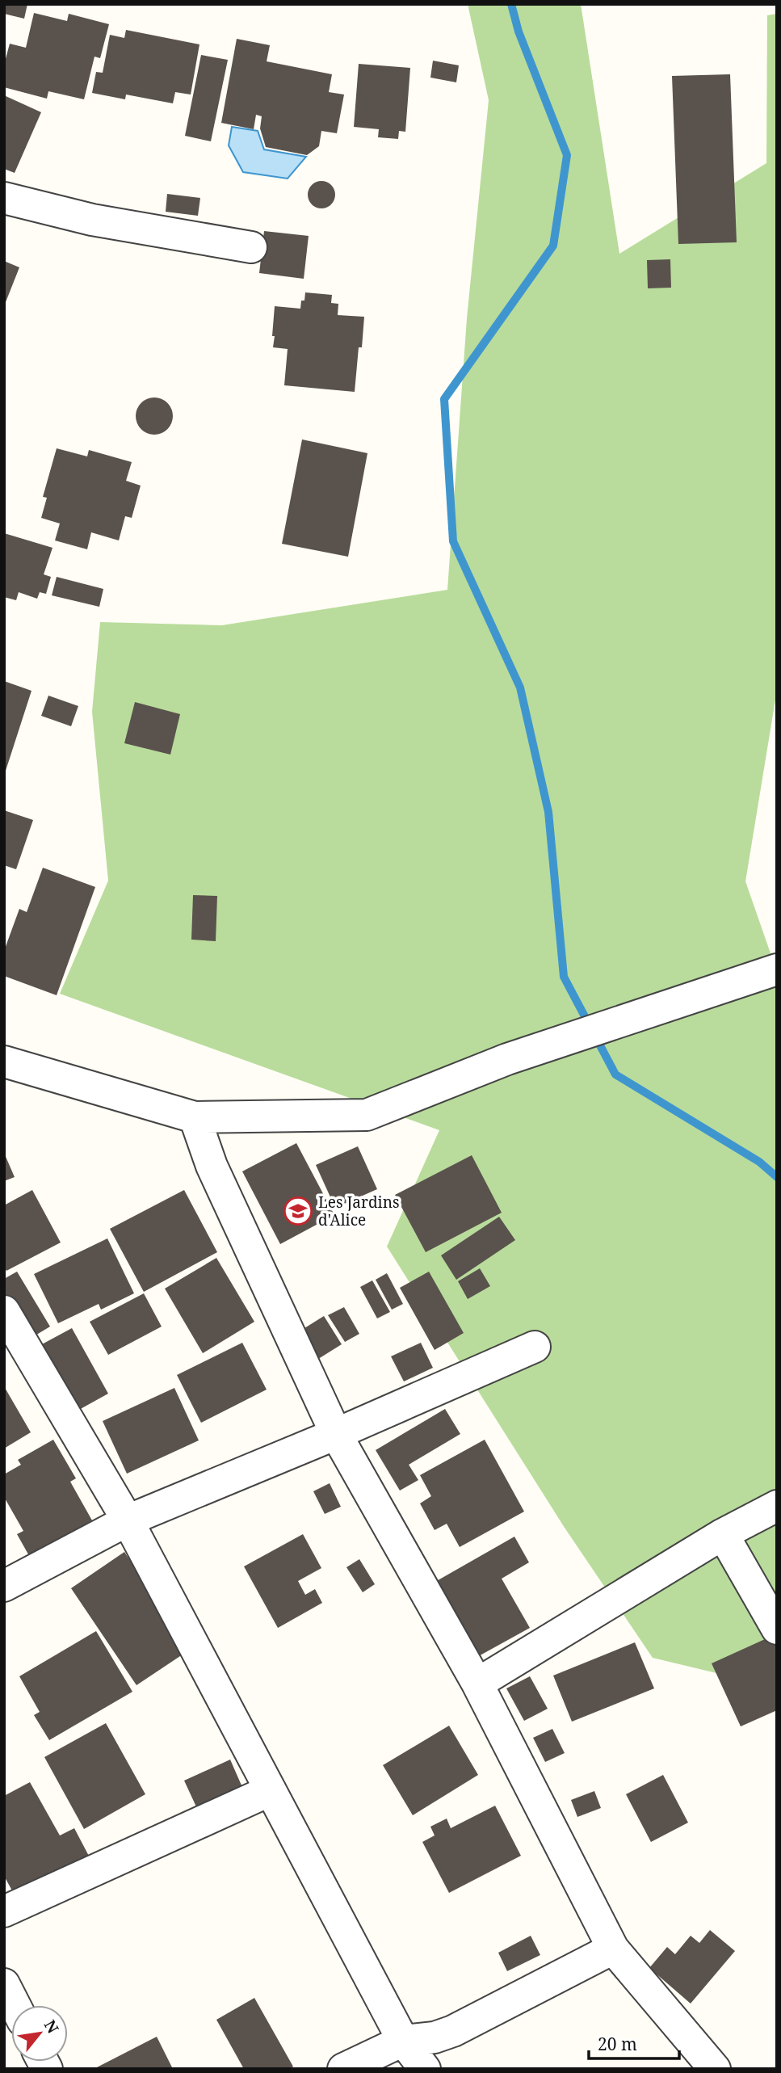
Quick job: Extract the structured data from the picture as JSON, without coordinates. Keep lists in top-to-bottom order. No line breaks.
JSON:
{"places":{"school or university":["Les Jardins d'Alice"]},"scale_bar":"20 m","north":"top right"}
